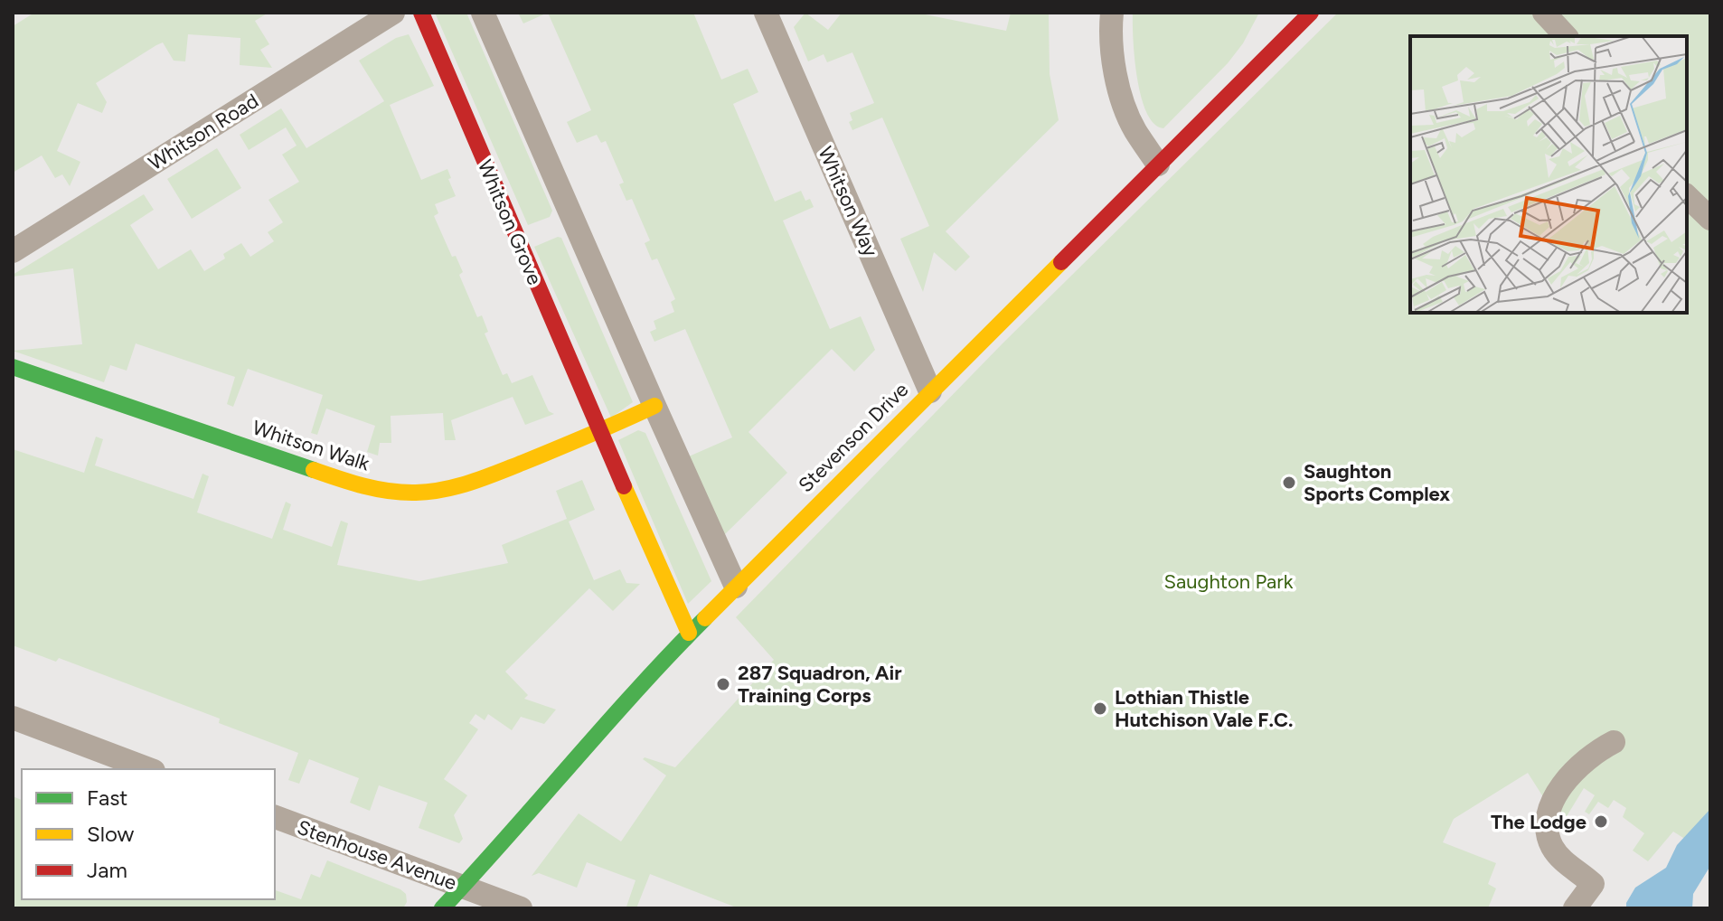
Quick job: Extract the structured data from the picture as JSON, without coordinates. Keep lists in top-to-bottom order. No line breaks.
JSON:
{"streets":{"street":["Whitson Road","Whitson Way","Whitson Grove","Stevenson Drive","Whitson Walk","Stenhouse Avenue"]},"crossings":[["Whitson Way","Stevenson Drive"],["Whitson Grove","Stevenson Drive"],["Whitson Grove","Whitson Walk"],["Stevenson Drive","Stenhouse Avenue"]],"parks":["Saughton Park"],"places":["Saughton Sports Complex","287 Squadron, Air Training Corps","Lothian Thistle Hutchison Vale F.C.","The Lodge"],"legend":["Fast","Slow","Jam"]}
